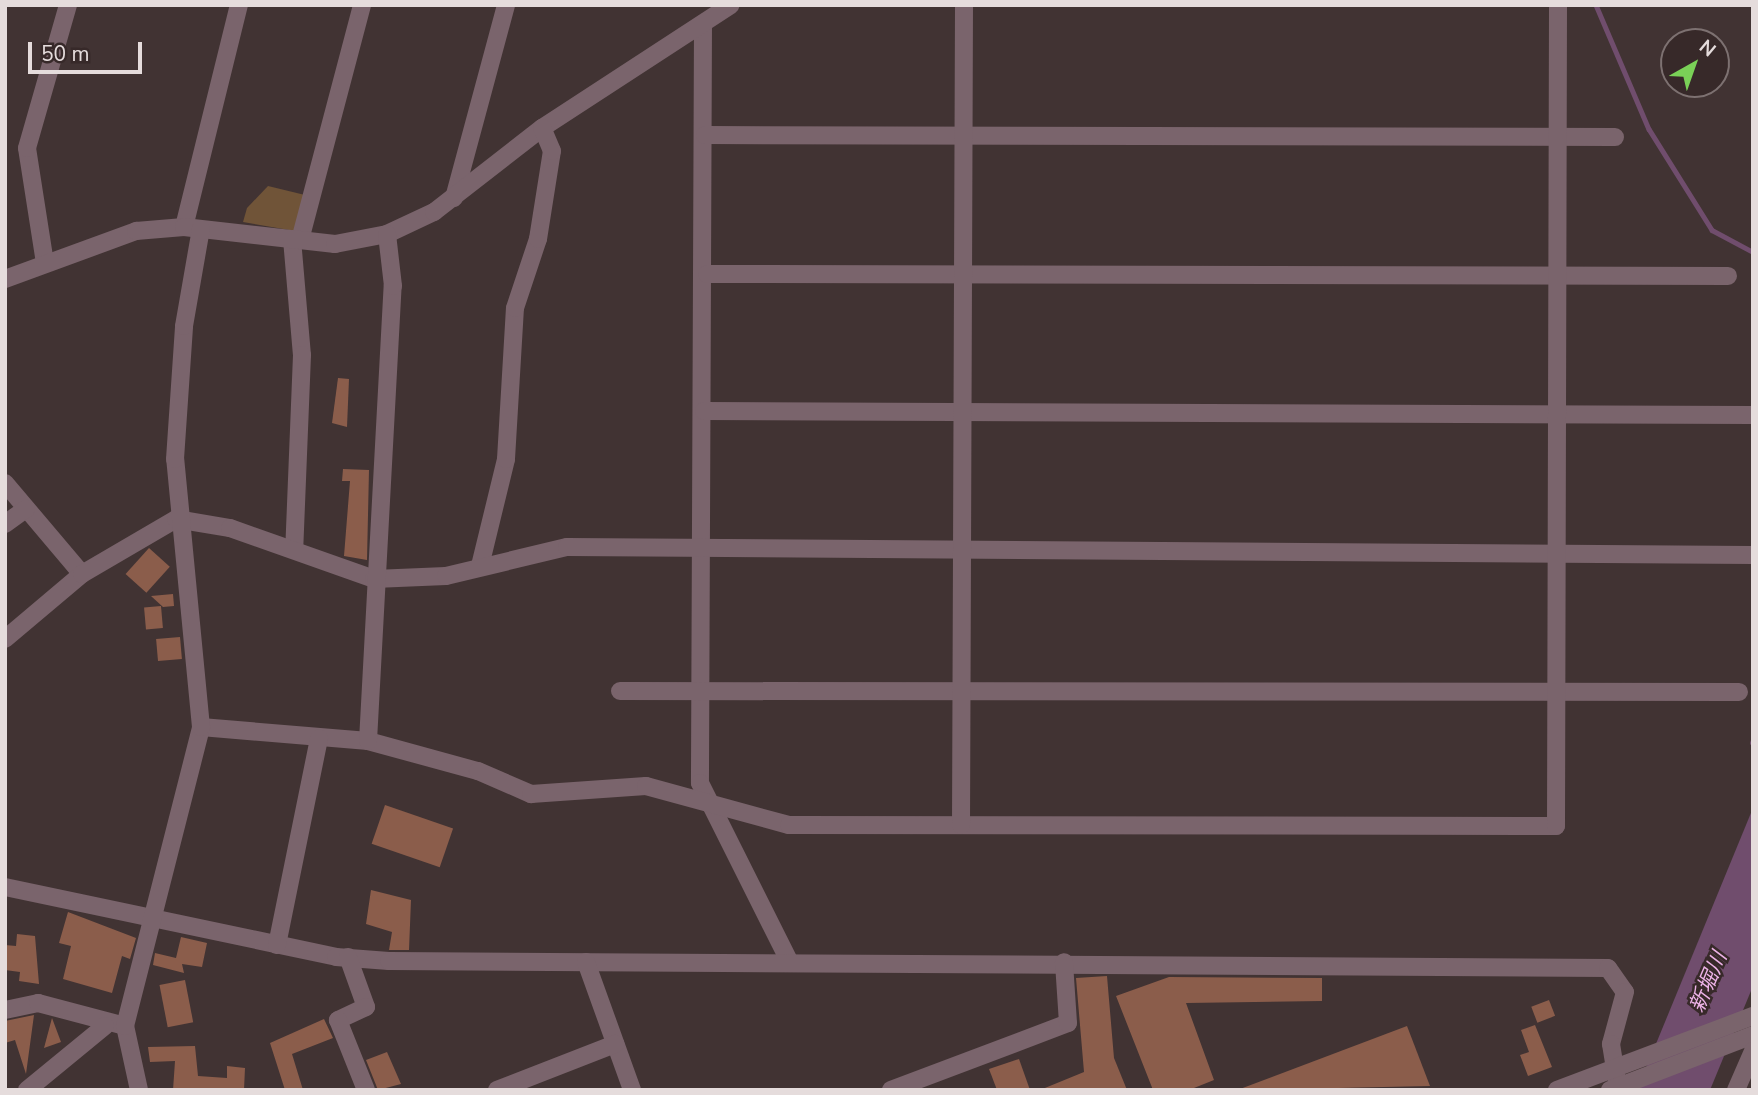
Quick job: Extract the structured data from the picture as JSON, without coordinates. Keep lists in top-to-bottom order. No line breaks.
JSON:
{"water":["新堀川"],"scale_bar":"50 m","north":"top right"}
